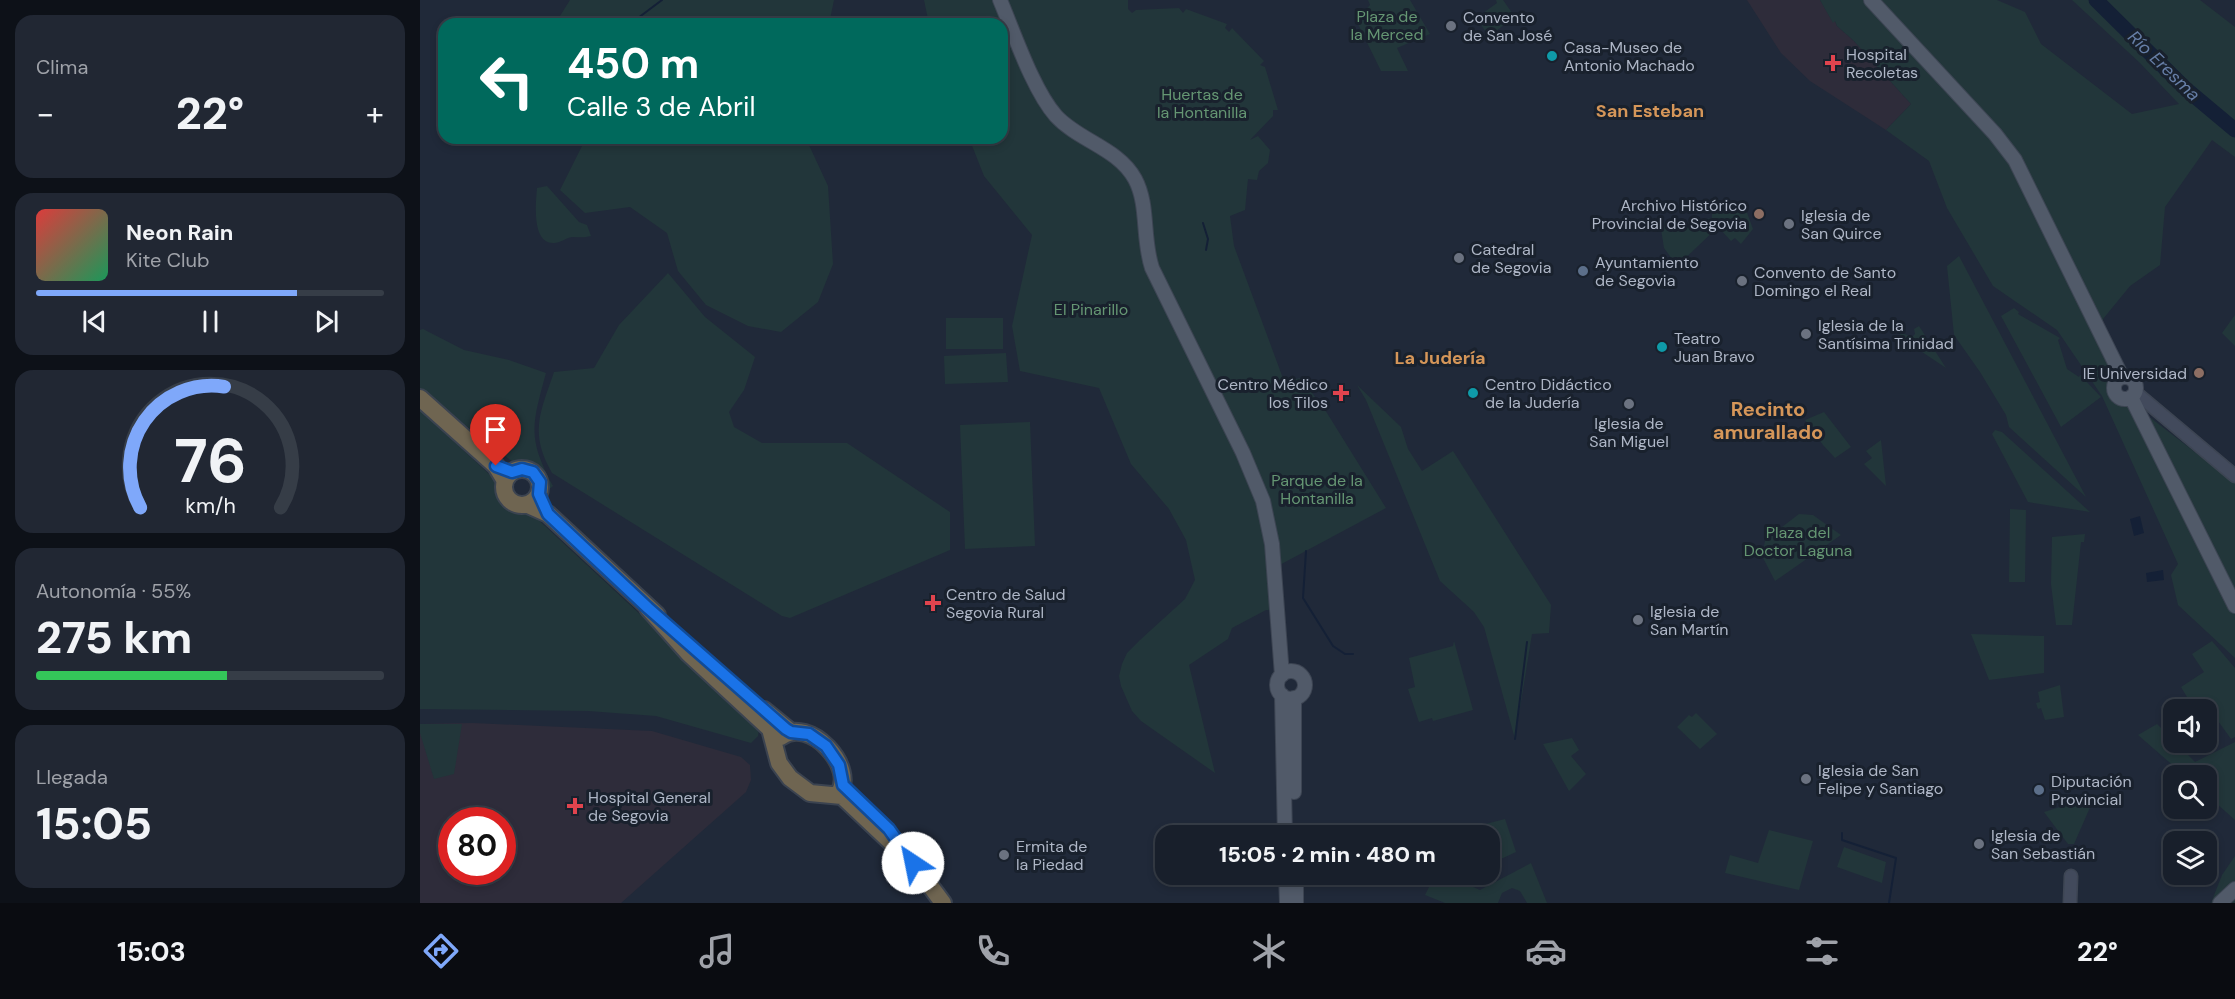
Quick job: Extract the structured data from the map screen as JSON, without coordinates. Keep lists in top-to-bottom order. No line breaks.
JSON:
{"districts":["San Esteban","La Judería","Recinto amurallado"],"water":["Río Eresma"],"parks":["Plaza de la Merced","Huertas de la Hontanilla","El Pinarillo","Parque de la Hontanilla","Plaza del Doctor Laguna"],"places":{"other":["Convento de San José","Casa-Museo de Antonio Machado","Archivo Histórico Provincial de Segovia","Iglesia de San Quirce","Catedral de Segovia","Ayuntamiento de Segovia","Convento de Santo Domingo el Real","Iglesia de la Santísima Trinidad","Teatro Juan Bravo","IE Universidad","Centro Didáctico de la Judería","Iglesia de San Miguel","Iglesia de San Martín","Iglesia de San Felipe y Santiago","Diputación Provincial","Iglesia de San Sebastián","Ermita de la Piedad"],"health":["Hospital Recoletas","Centro Médico los Tilos","Centro de Salud Segovia Rural","Hospital General de Segovia"]},"page":{"tile":["Clima",["Autonomía · 55%","275 km"],["Llegada","15:05"]],"turn":["450 m","Calle 3 de Abril"],"heat":["−","22°","+"],"song":["Neon Rain","Kite Club"],"limit":"80","trip":"15:05 · 2 min · 480 m","tabs":["15:03","22°"],"gauge":["76","km/h"]}}
